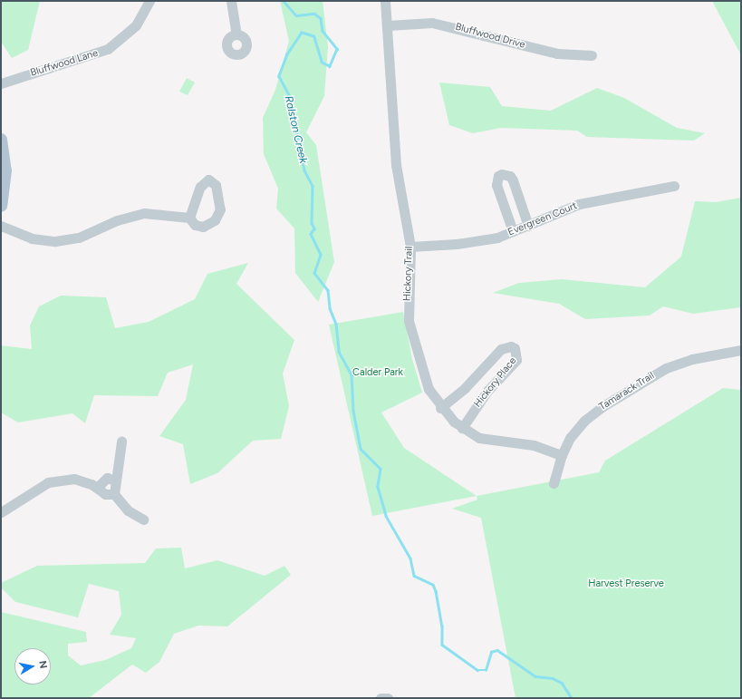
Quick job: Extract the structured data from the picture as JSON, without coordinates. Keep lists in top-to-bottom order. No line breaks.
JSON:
{"streets":{"street":["Bluffwood Drive","Bluffwood Lane","Evergreen Court","Hickory Trail","Hickory Place","Tamarack Trail"]},"crossings":[["Bluffwood Drive","Hickory Trail"],["Evergreen Court","Hickory Trail"],["Hickory Trail","Hickory Place"],["Hickory Trail","Tamarack Trail"]],"water":["Ralston Creek"],"parks":["Calder Park","Harvest Preserve"],"north":"right"}
